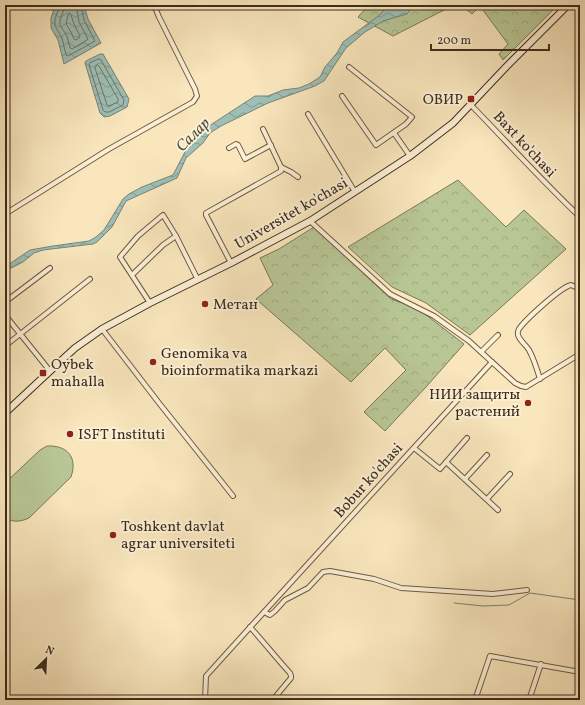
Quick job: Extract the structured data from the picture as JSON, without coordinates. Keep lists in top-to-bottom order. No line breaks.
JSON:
{"streets":{"main road":["Universitet ko'chasi"],"street":["Baxt ko'chasi","Bobur ko'chasi"]},"crossings":[["Baxt ko'chasi","Universitet ko'chasi"]],"water":["Салар"],"places":{"transit":["ОВИР","Oybek mahalla"],"other":["Метан","Genomika va bioinformatika markazi","НИИ защиты растений","ISFT Instituti","Toshkent davlat agrar universiteti"]},"scale_bar":"200 m","north":"top right"}
